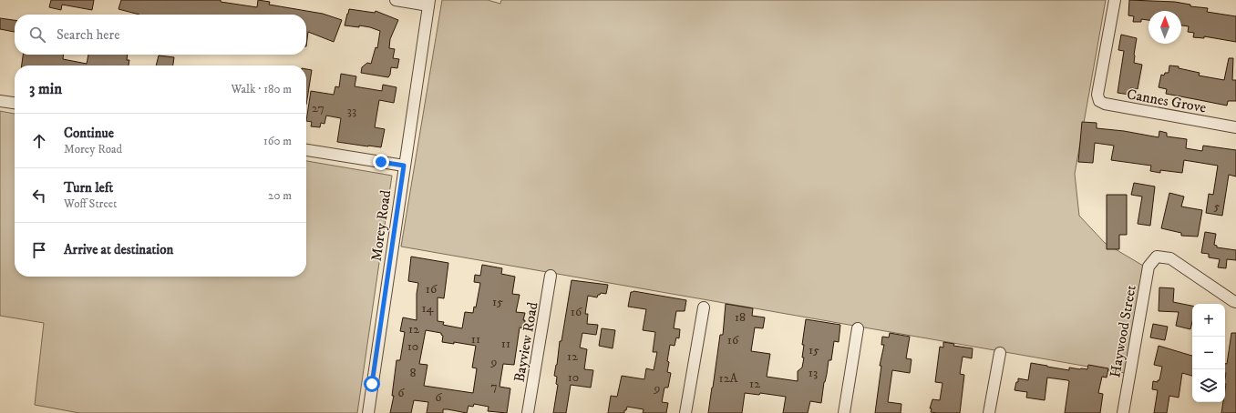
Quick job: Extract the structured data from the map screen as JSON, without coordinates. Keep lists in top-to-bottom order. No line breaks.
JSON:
{"streets":{"street":["Cannes Grove","Morey Road","Haywood Street","Bayview Road"]},"house_numbers":["27","33","5","16","15","14","16","18","12","11","16","11","10","15","12","9","8","13","10","12A","12","7","9","6","6"],"north":"top","page":{"search":"Search here","heading":["3 min","Walk · 180 m"],"list":[["Continue","Morey Road","160 m"],["Turn left","Woff Street","20 m"],"Arrive at destination"],"map_buttons":["+","−"]}}
